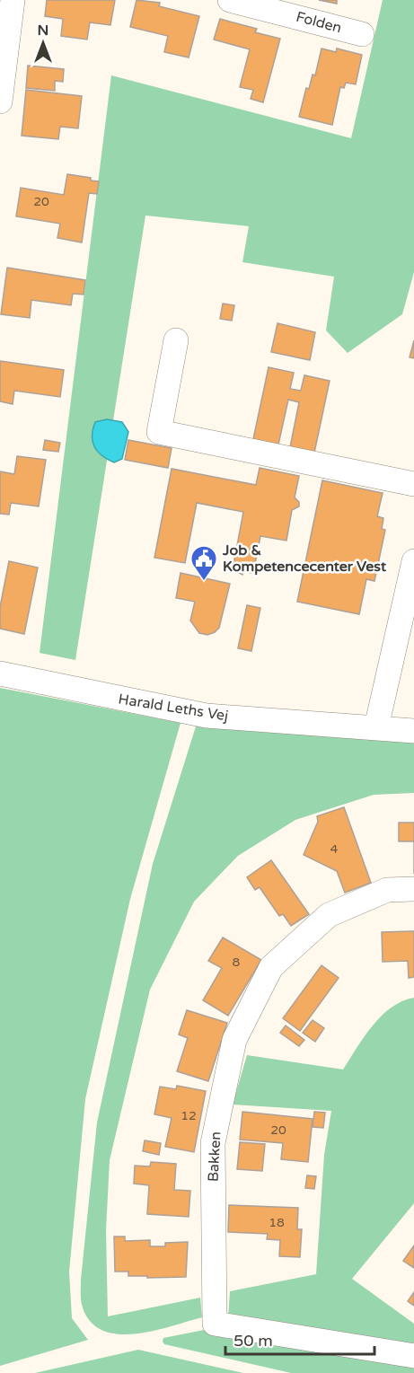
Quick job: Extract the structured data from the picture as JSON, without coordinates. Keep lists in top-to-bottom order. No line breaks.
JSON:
{"streets":{"street":["Folden","Harald Leths Vej","Bakken"]},"places":{"public building":["Job & Kompetencecenter Vest"]},"house_numbers":["20","4","8","12","20","18"],"scale_bar":"50 m","north":"top"}
